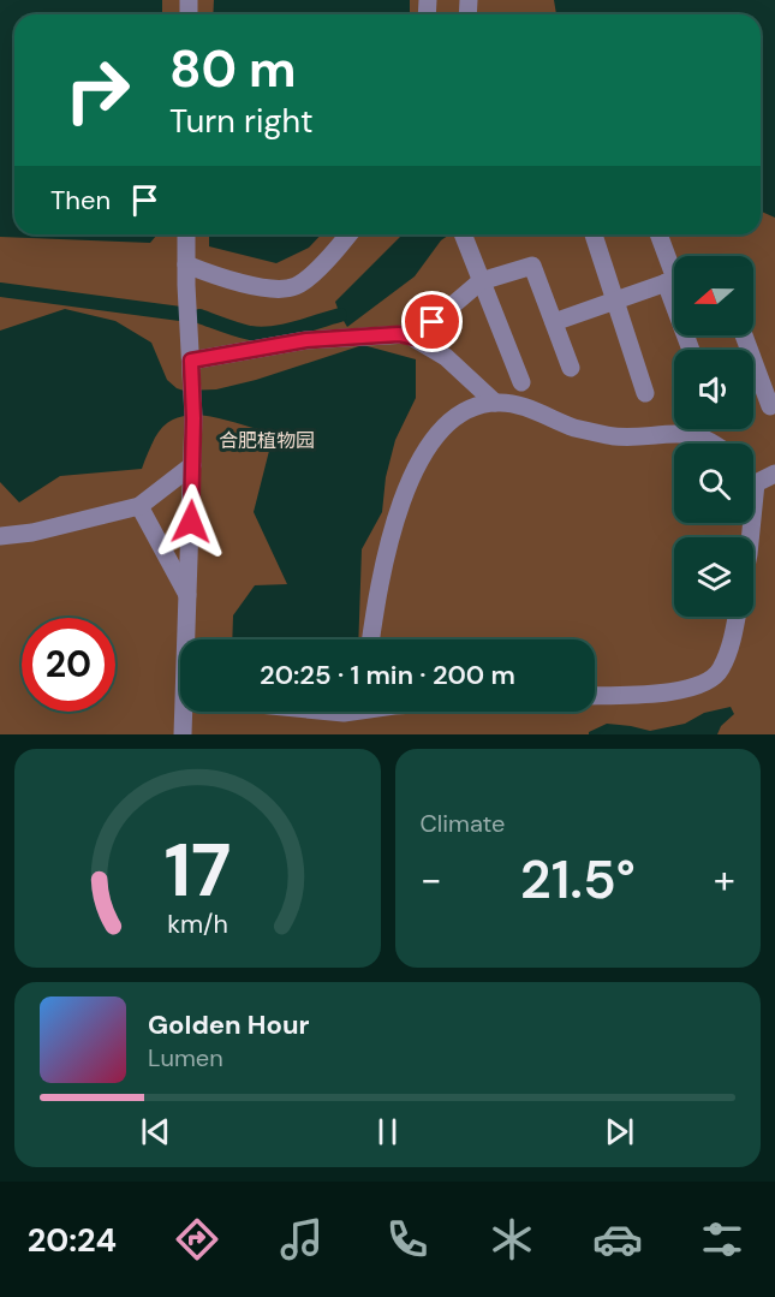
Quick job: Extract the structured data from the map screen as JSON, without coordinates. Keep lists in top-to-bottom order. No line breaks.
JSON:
{"parks":["合肥植物园"],"north":"left","page":{"turn":["80 m","Turn right"],"then":"Then","limit":"20","trip":"20:25 · 1 min · 200 m","tile":"Climate","heat":["−","21.5°","+"],"song":["Golden Hour","Lumen"],"tabs":"20:24","gauge":["17","km/h"]}}
